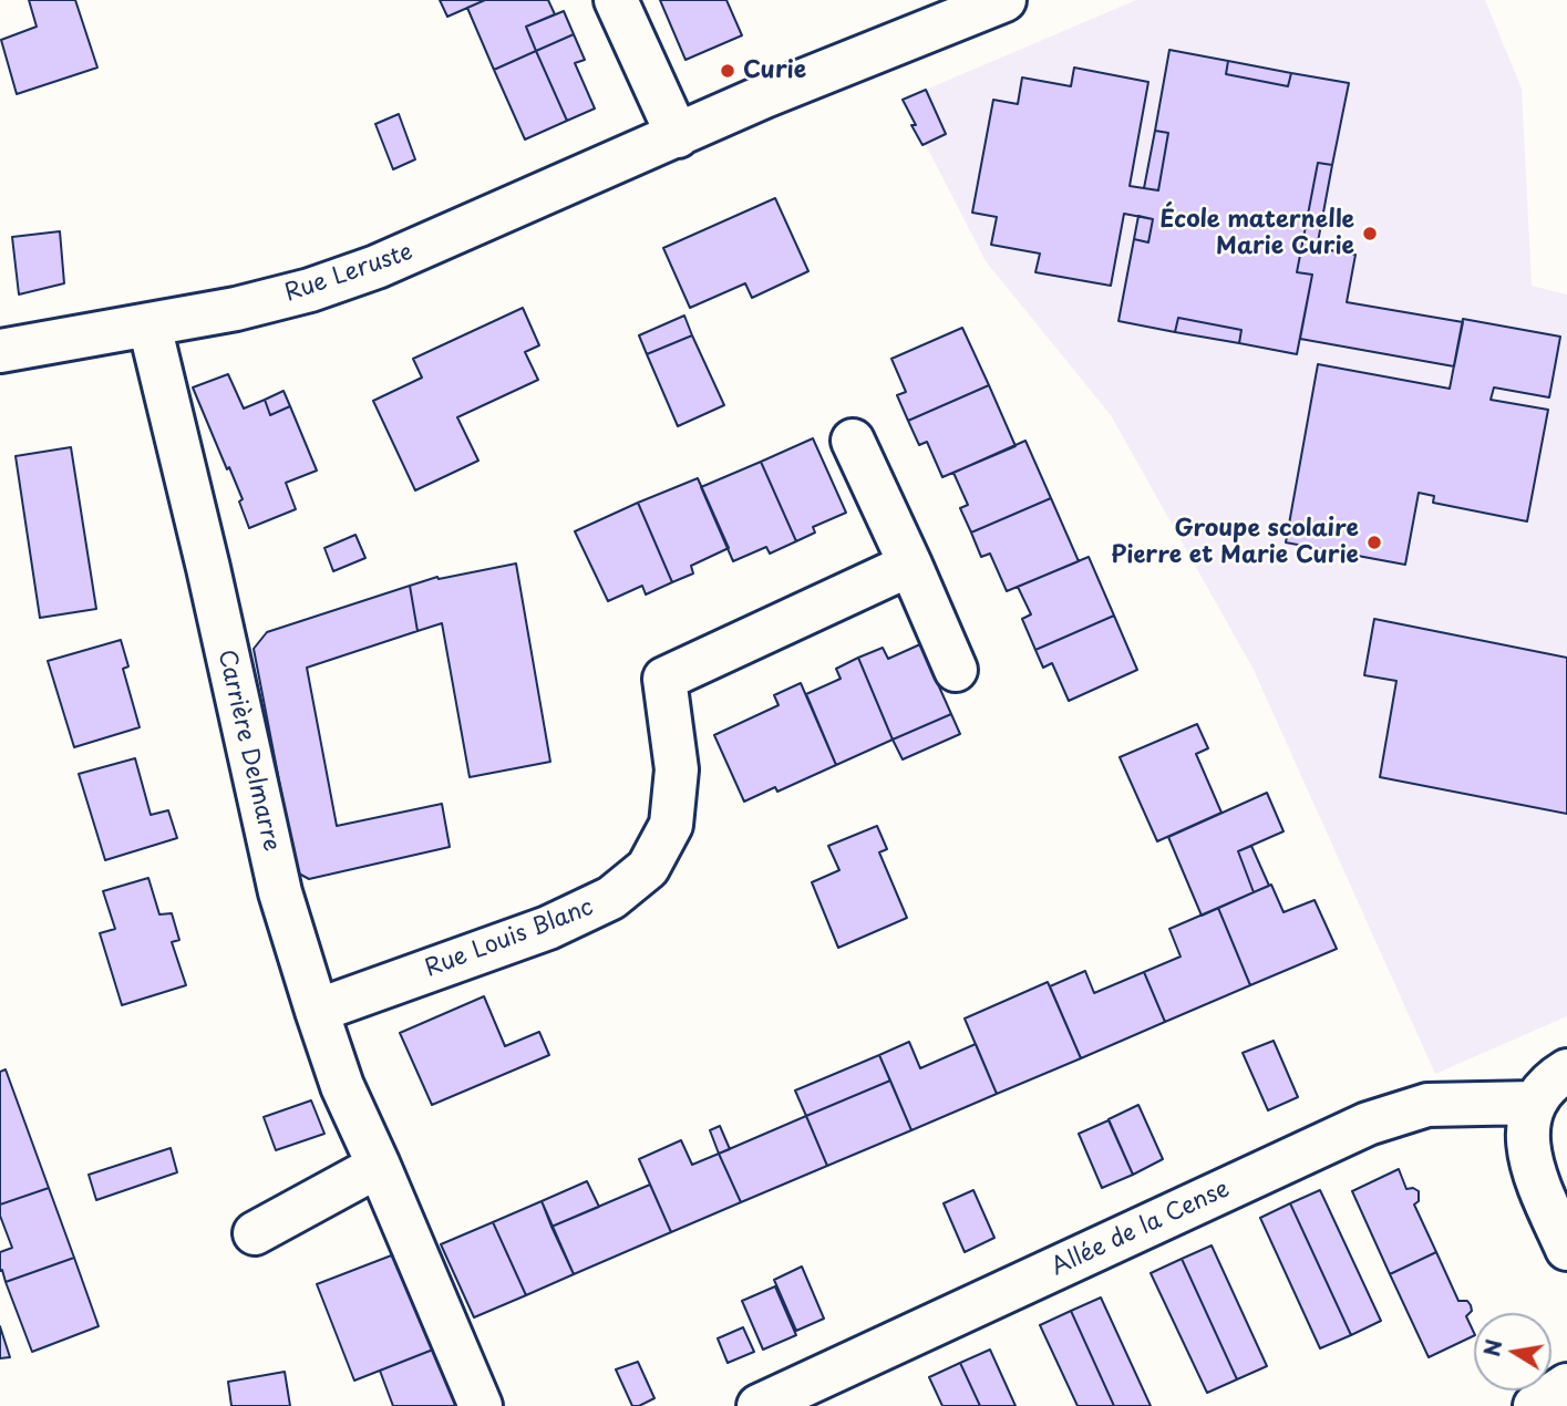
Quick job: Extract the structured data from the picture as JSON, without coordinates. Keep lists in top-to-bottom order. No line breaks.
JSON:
{"streets":{"street":["Rue Leruste","Carrière Delmarre","Rue Louis Blanc","Allée de la Cense"]},"crossings":[["Rue Leruste","Carrière Delmarre"],["Carrière Delmarre","Rue Louis Blanc"]],"places":["Curie","École maternelle Marie Curie","Groupe scolaire Pierre et Marie Curie"],"north":"left"}
